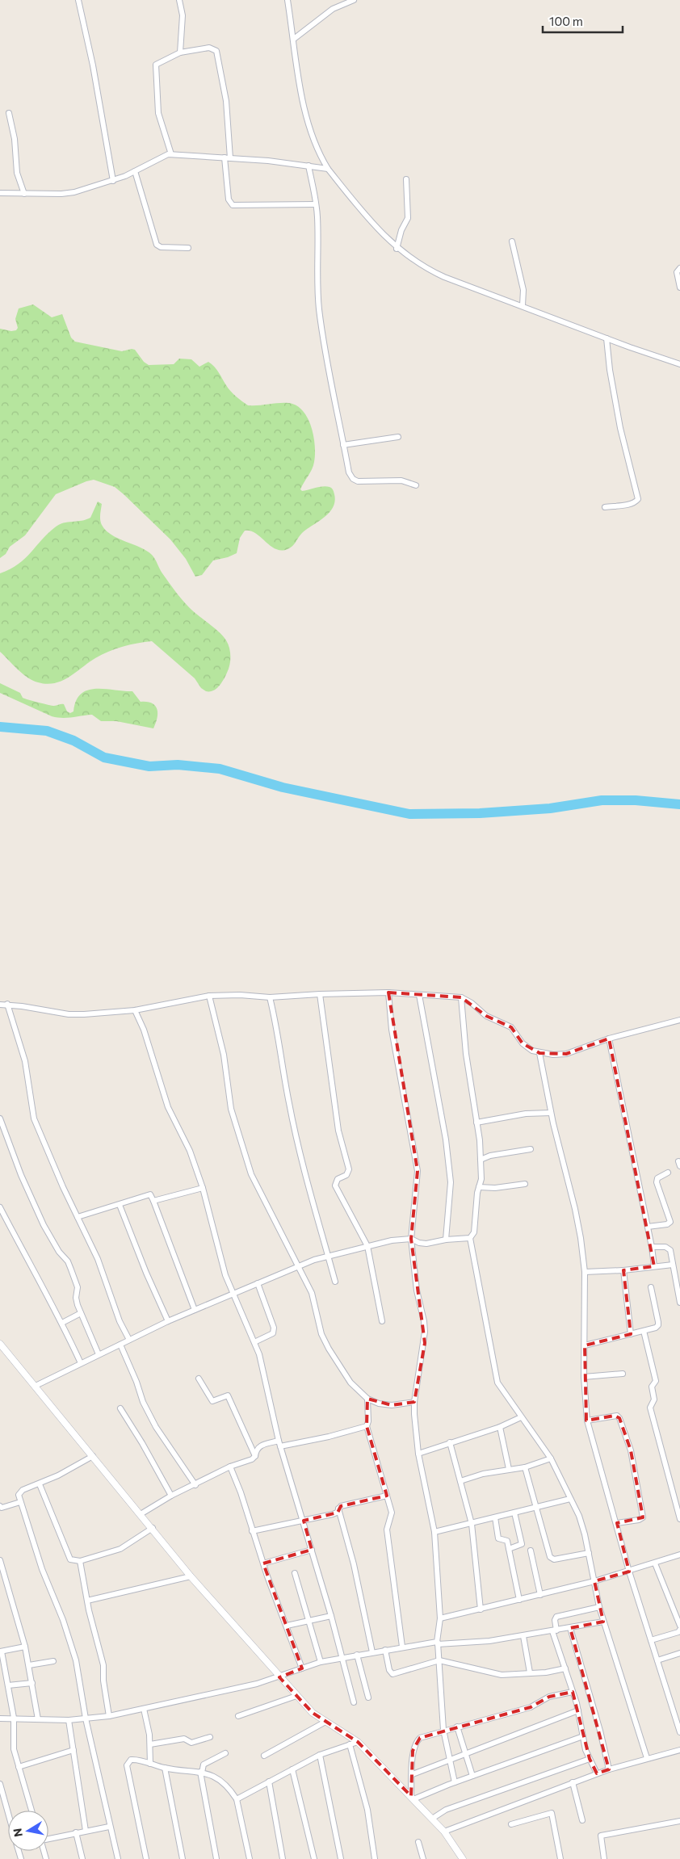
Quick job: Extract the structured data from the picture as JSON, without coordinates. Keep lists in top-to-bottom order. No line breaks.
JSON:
{"scale_bar":"100 m","north":"left"}
